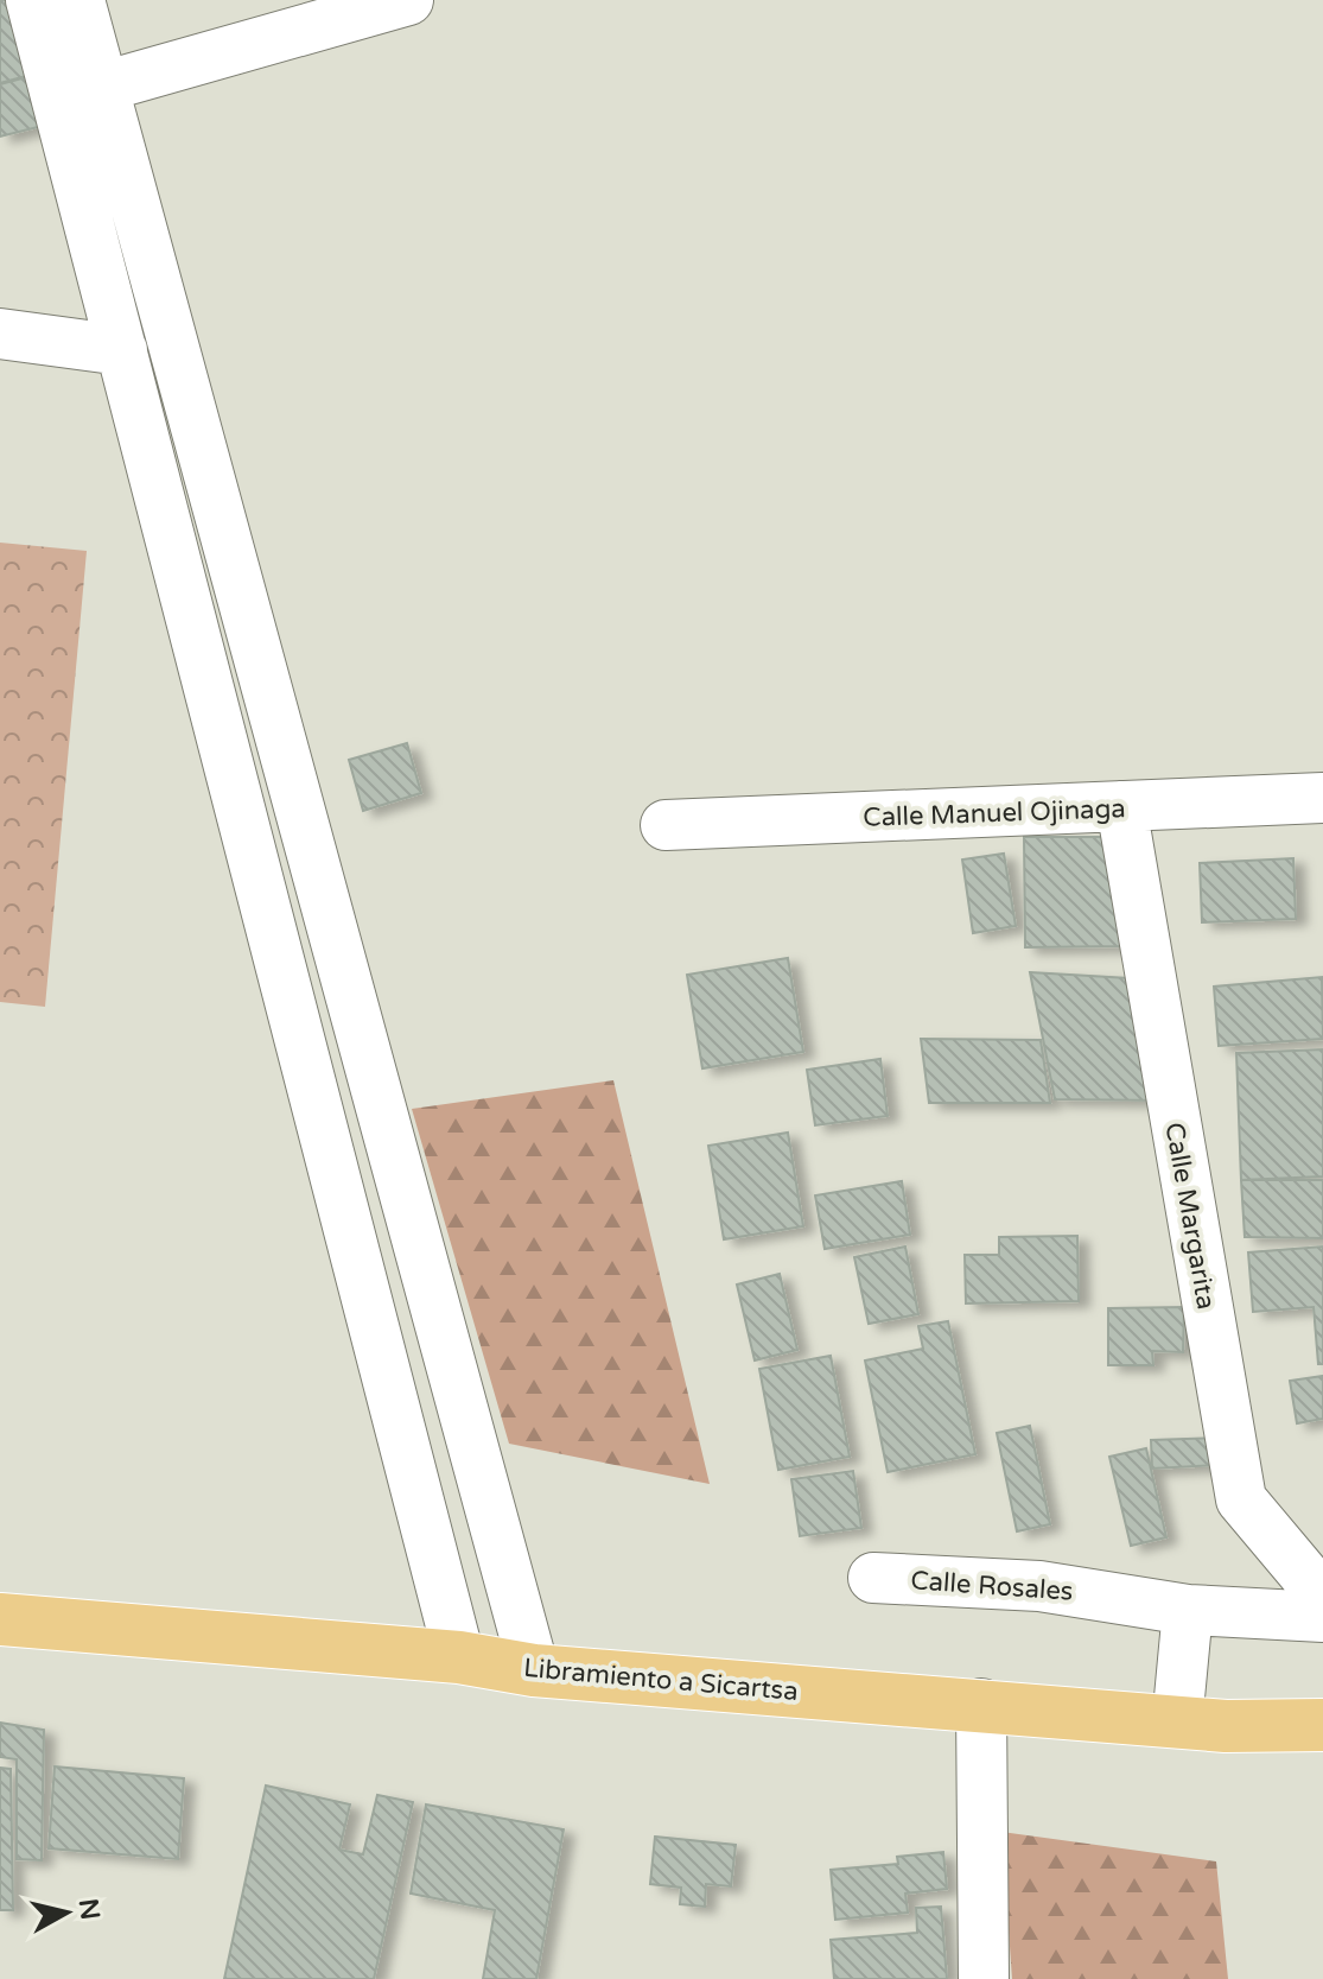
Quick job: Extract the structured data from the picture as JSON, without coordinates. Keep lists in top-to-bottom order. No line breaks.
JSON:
{"streets":{"main road":["Libramiento a Sicartsa"],"street":["Calle Manuel Ojinaga","Calle Margarita","Calle Rosales"]},"crossings":[["Calle Manuel Ojinaga","Calle Margarita"]],"north":"right"}
